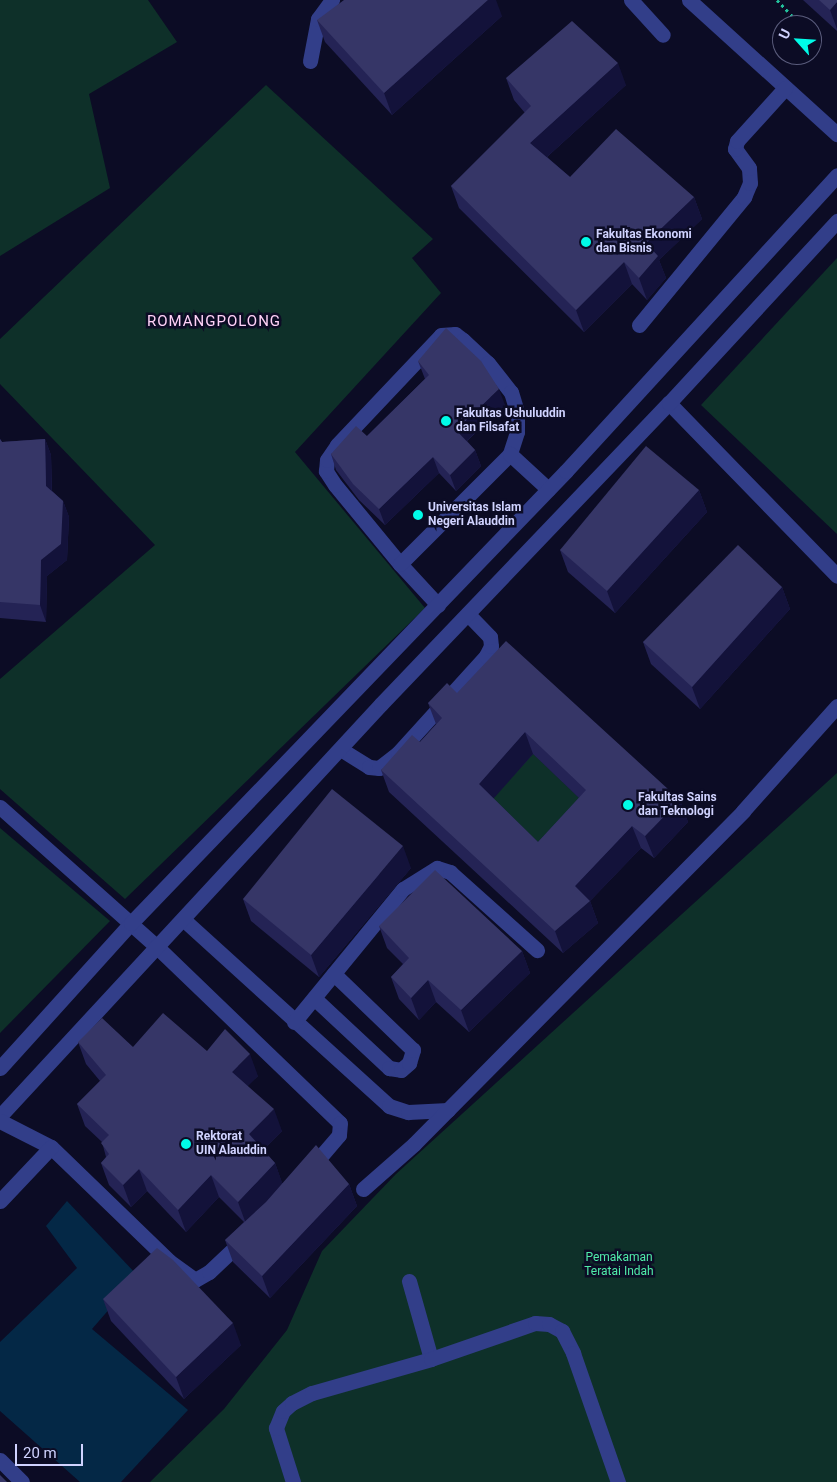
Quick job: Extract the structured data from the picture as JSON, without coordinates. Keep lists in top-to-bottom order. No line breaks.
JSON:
{"districts":["ROMANGPOLONG"],"parks":["Pemakaman Teratai Indah"],"places":["Fakultas Ekonomi dan Bisnis","Fakultas Ushuluddin dan Filsafat","Universitas Islam Negeri Alauddin","Fakultas Sains dan Teknologi","Rektorat UIN Alauddin"],"scale_bar":"20 m","north":"top left"}
